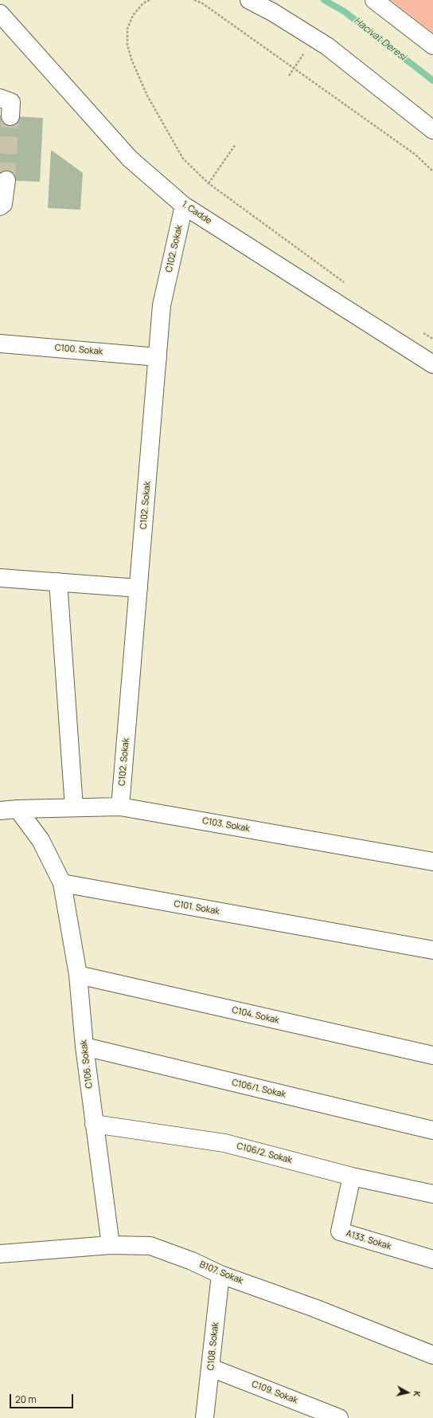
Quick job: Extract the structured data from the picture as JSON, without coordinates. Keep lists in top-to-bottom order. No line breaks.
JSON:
{"streets":{"street":["1. Cadde","C102. Sokak","C100. Sokak","C103. Sokak","C101. Sokak","C104. Sokak","C106. Sokak","C106/1. Sokak","C106/2. Sokak","A133. Sokak","B107. Sokak","C108. Sokak","C109. Sokak"]},"crossings":[["1. Cadde","C102. Sokak"],["C102. Sokak","C100. Sokak"],["C102. Sokak","C103. Sokak"],["C101. Sokak","C106. Sokak"],["C104. Sokak","C106. Sokak"],["C106. Sokak","C106/1. Sokak"],["C106. Sokak","C106/2. Sokak"],["C106. Sokak","B107. Sokak"],["C106/2. Sokak","A133. Sokak"],["B107. Sokak","C108. Sokak"],["C108. Sokak","C109. Sokak"]],"water":["Hacivat Deresi"],"scale_bar":"20 m","north":"right"}
